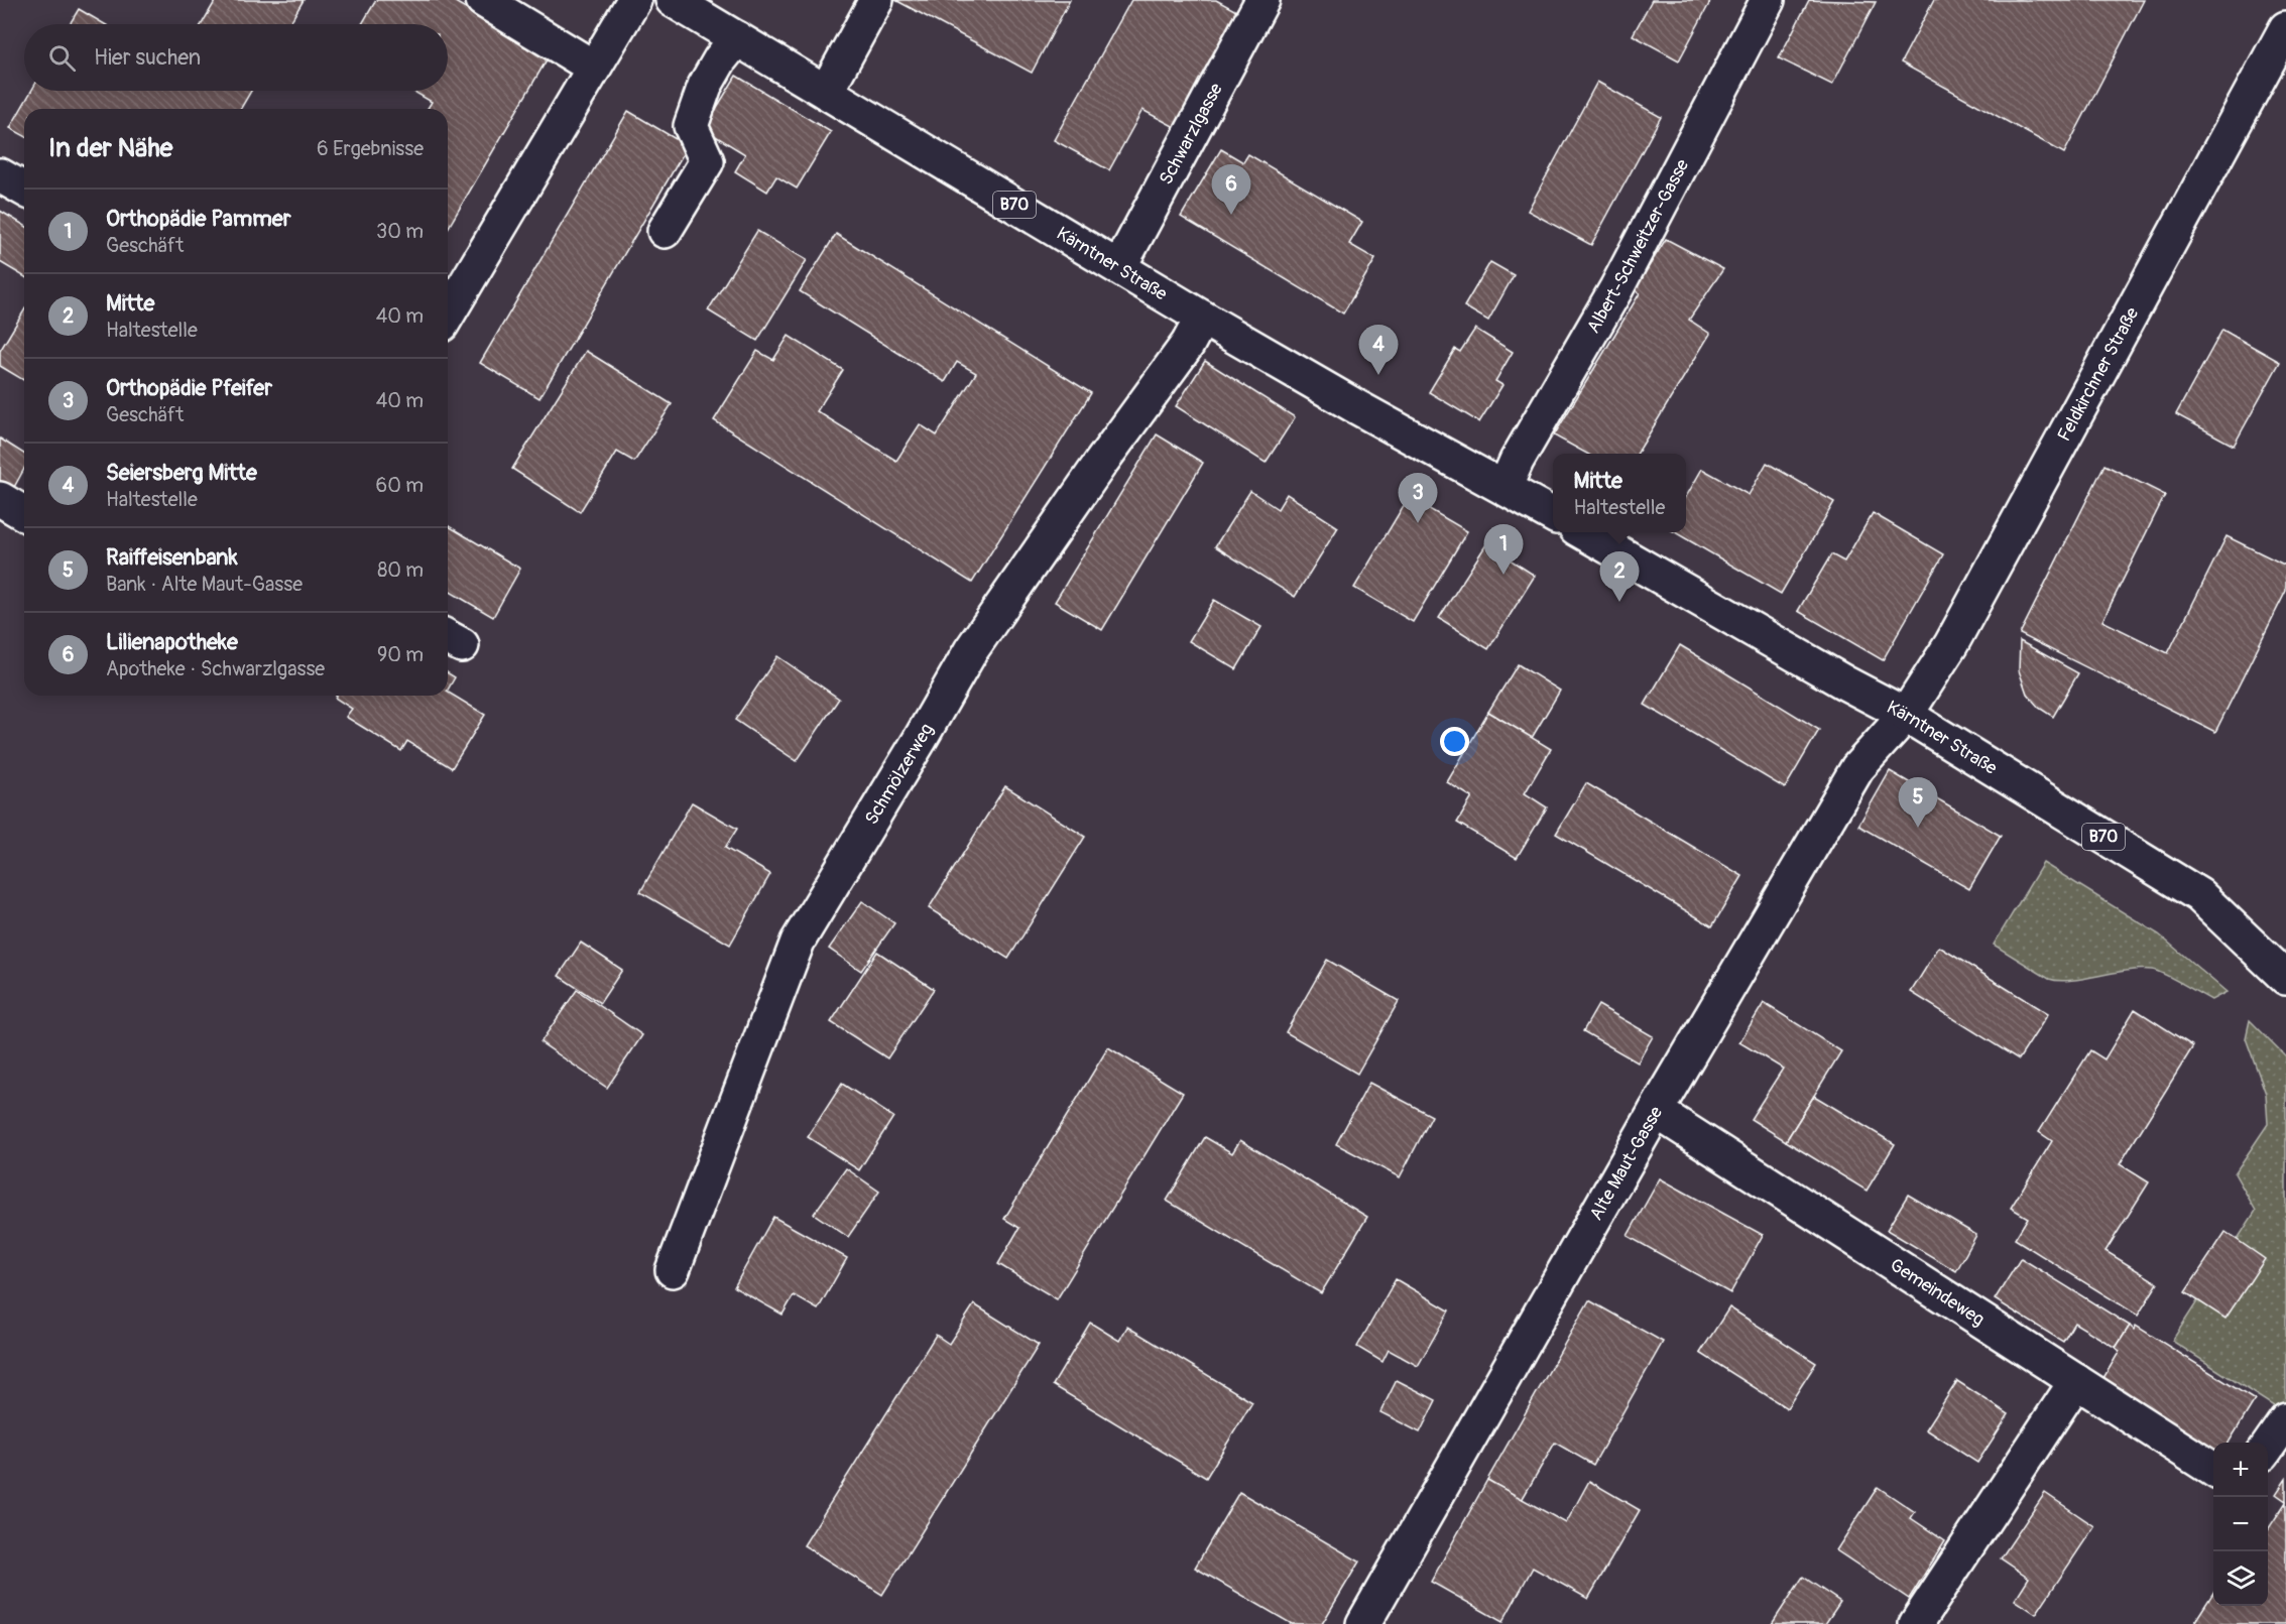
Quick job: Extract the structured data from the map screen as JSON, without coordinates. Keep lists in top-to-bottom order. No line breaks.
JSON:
{"streets":{"street":["Schwarzlgasse","B70","Albert-Schweitzer-Gasse","Kärntner Straße","Feldkirchner Straße","Schmölzerweg","Alte Maut-Gasse","Gemeindeweg"]},"crossings":[["Schwarzlgasse","Kärntner Straße"],["Albert-Schweitzer-Gasse","Kärntner Straße"],["Kärntner Straße","Feldkirchner Straße"],["Kärntner Straße","Schmölzerweg"],["Kärntner Straße","Alte Maut-Gasse"],["Feldkirchner Straße","Alte Maut-Gasse"],["Alte Maut-Gasse","Gemeindeweg"]],"page":{"search":"Hier suchen","heading":["In der Nähe","6 Ergebnisse"],"pins":["6","4","3","1","2","5"],"list":[{"mark":"1","name":"Orthopädie Pammer","note":"Geschäft","value":"30 m"},{"mark":"2","name":"Mitte","note":"Haltestelle","value":"40 m"},{"mark":"3","name":"Orthopädie Pfeifer","note":"Geschäft","value":"40 m"},{"mark":"4","name":"Seiersberg Mitte","note":"Haltestelle","value":"60 m"},{"mark":"5","name":"Raiffeisenbank","note":"Bank · Alte Maut-Gasse","value":"80 m"},{"mark":"6","name":"Lilienapotheke","note":"Apotheke · Schwarzlgasse","value":"90 m"}],"popup":["Mitte","Haltestelle"],"map_buttons":["+","−"]}}
